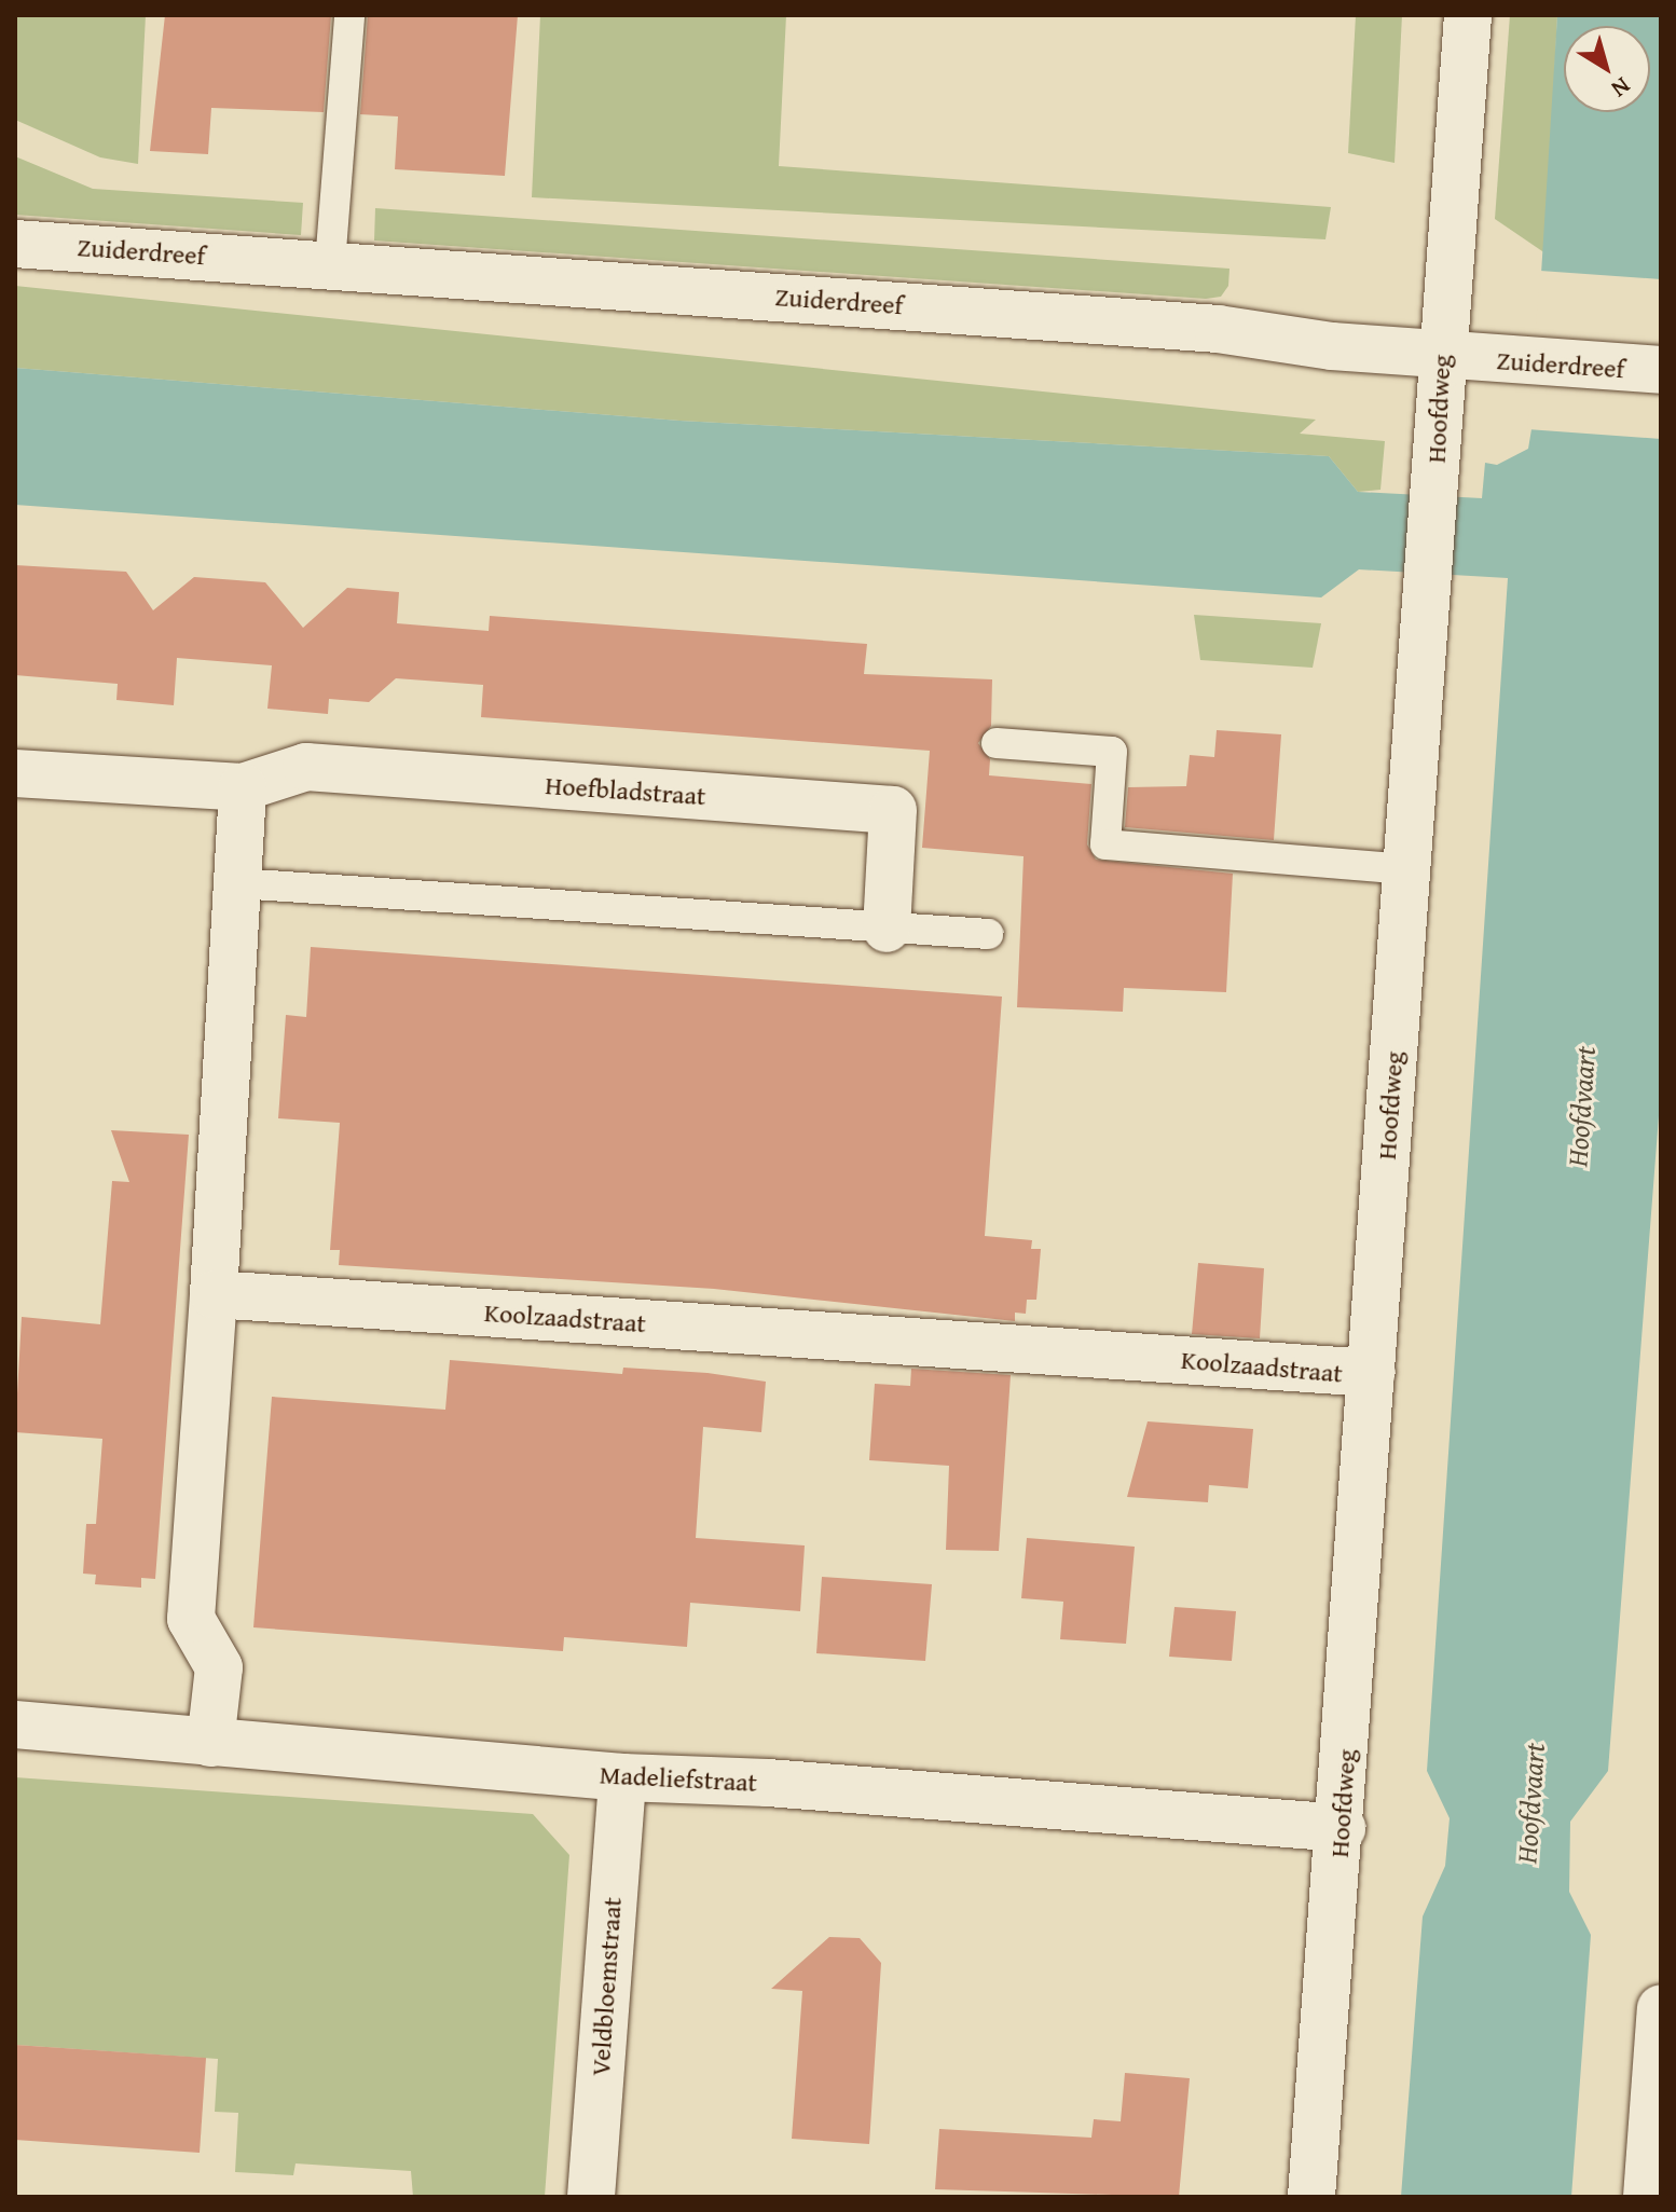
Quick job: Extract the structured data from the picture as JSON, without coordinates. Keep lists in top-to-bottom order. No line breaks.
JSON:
{"streets":{"street":["Zuiderdreef","Hoofdweg","Hoefbladstraat","Koolzaadstraat","Madeliefstraat","Veldbloemstraat"]},"crossings":[["Zuiderdreef","Hoofdweg"],["Hoofdweg","Koolzaadstraat"],["Hoofdweg","Madeliefstraat"],["Madeliefstraat","Veldbloemstraat"]],"water":["Hoofdvaart"],"north":"bottom right"}
